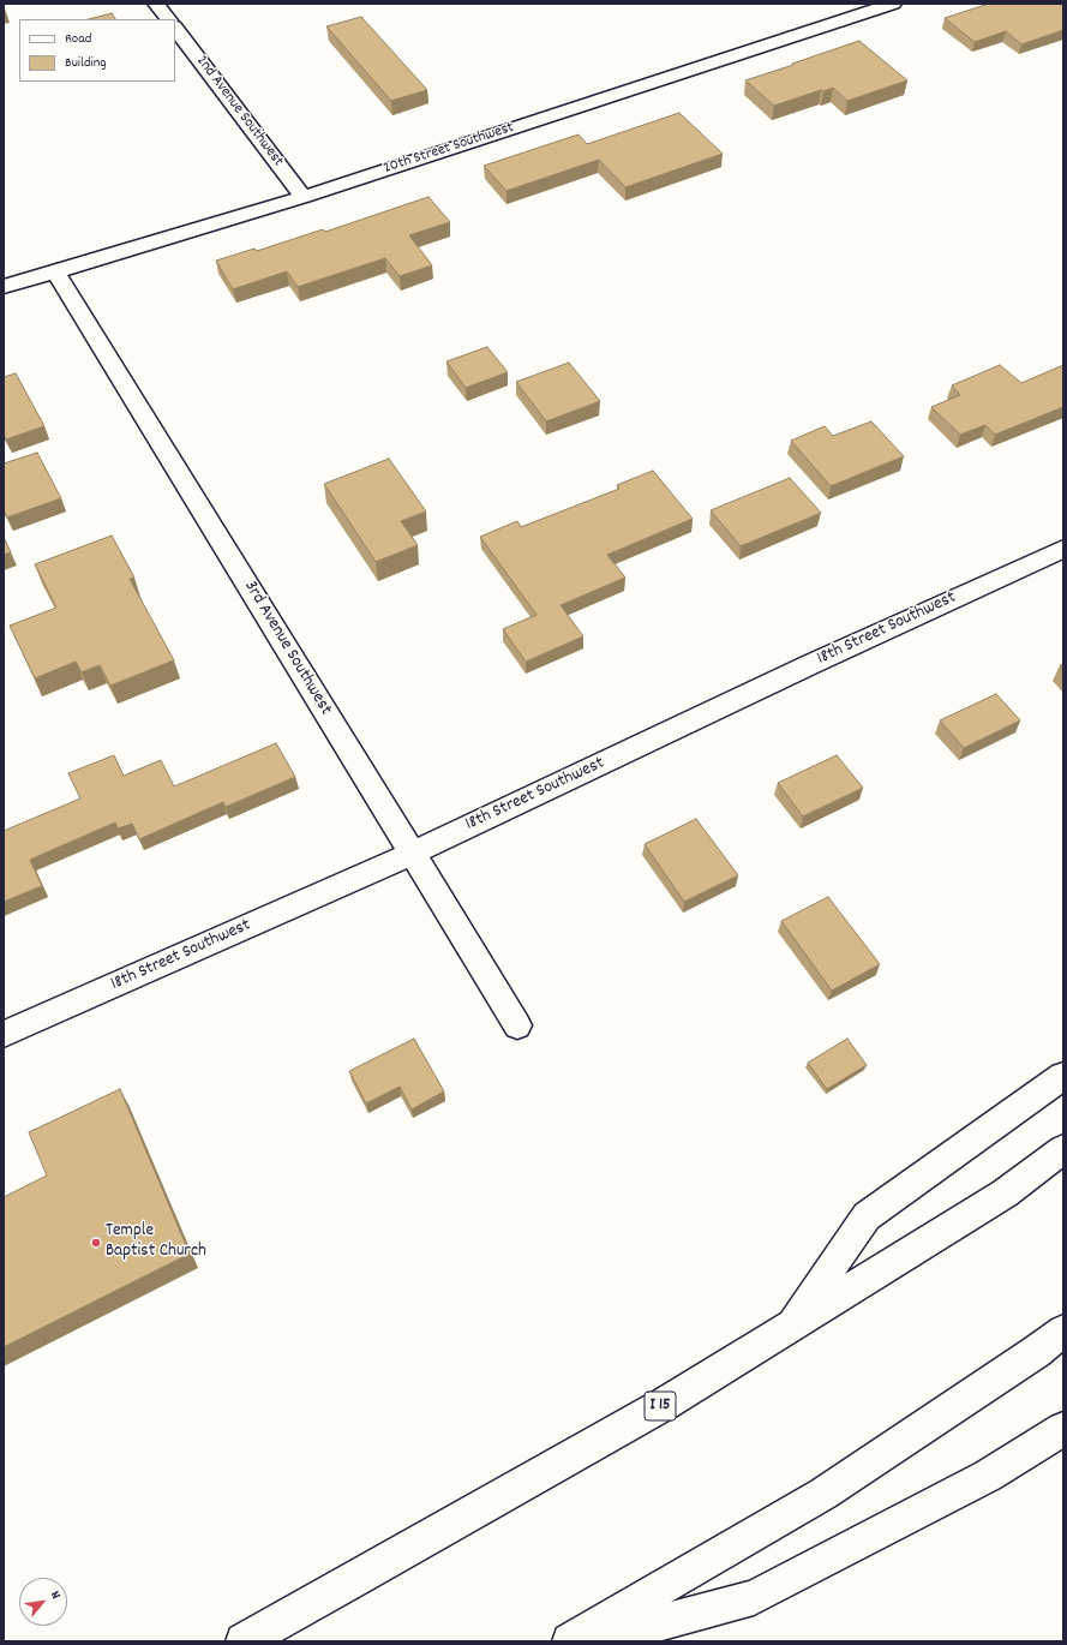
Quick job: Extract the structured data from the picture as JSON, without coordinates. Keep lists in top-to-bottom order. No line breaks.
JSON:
{"streets":{"main road":["2nd Avenue Southwest","20th Street Southwest","18th Street Southwest","3rd Avenue Southwest","I 15"]},"crossings":[["2nd Avenue Southwest","20th Street Southwest"],["20th Street Southwest","3rd Avenue Southwest"],["18th Street Southwest","3rd Avenue Southwest"]],"places":["Temple Baptist Church"],"legend":["Road","Building"],"north":"top right"}
